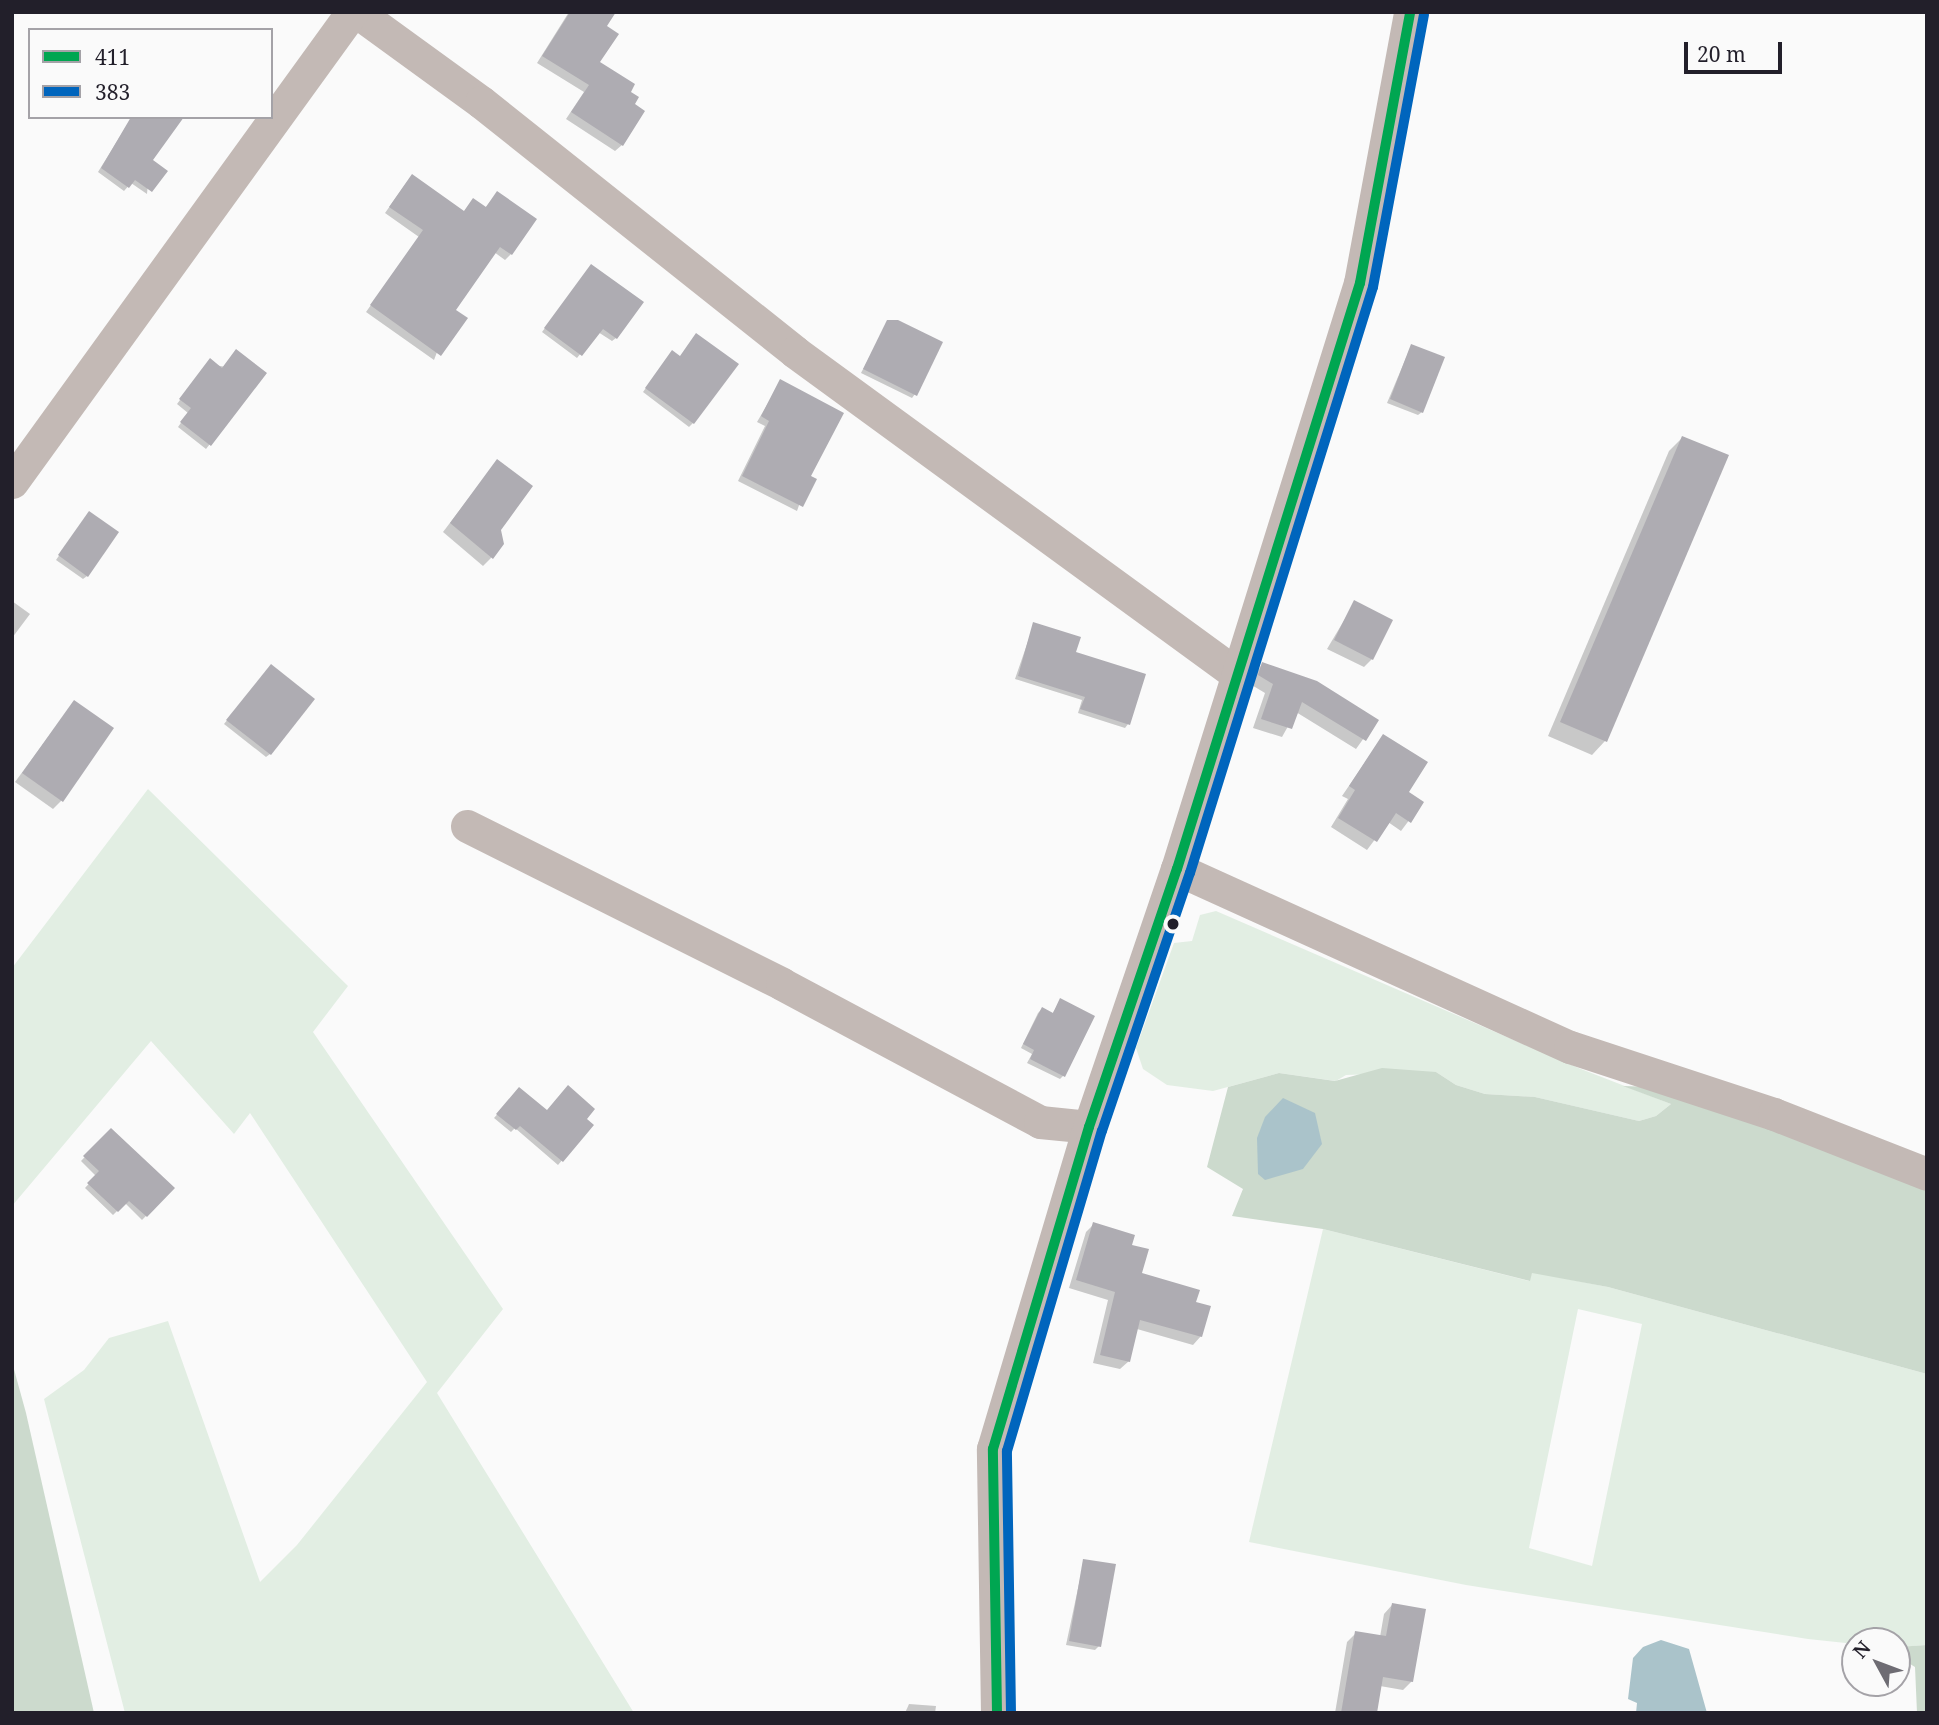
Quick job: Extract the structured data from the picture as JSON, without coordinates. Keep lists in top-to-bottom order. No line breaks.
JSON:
{"lines":["transit line 411","transit line 383"],"legend":["411","383"],"scale_bar":"20 m","north":"top left"}
